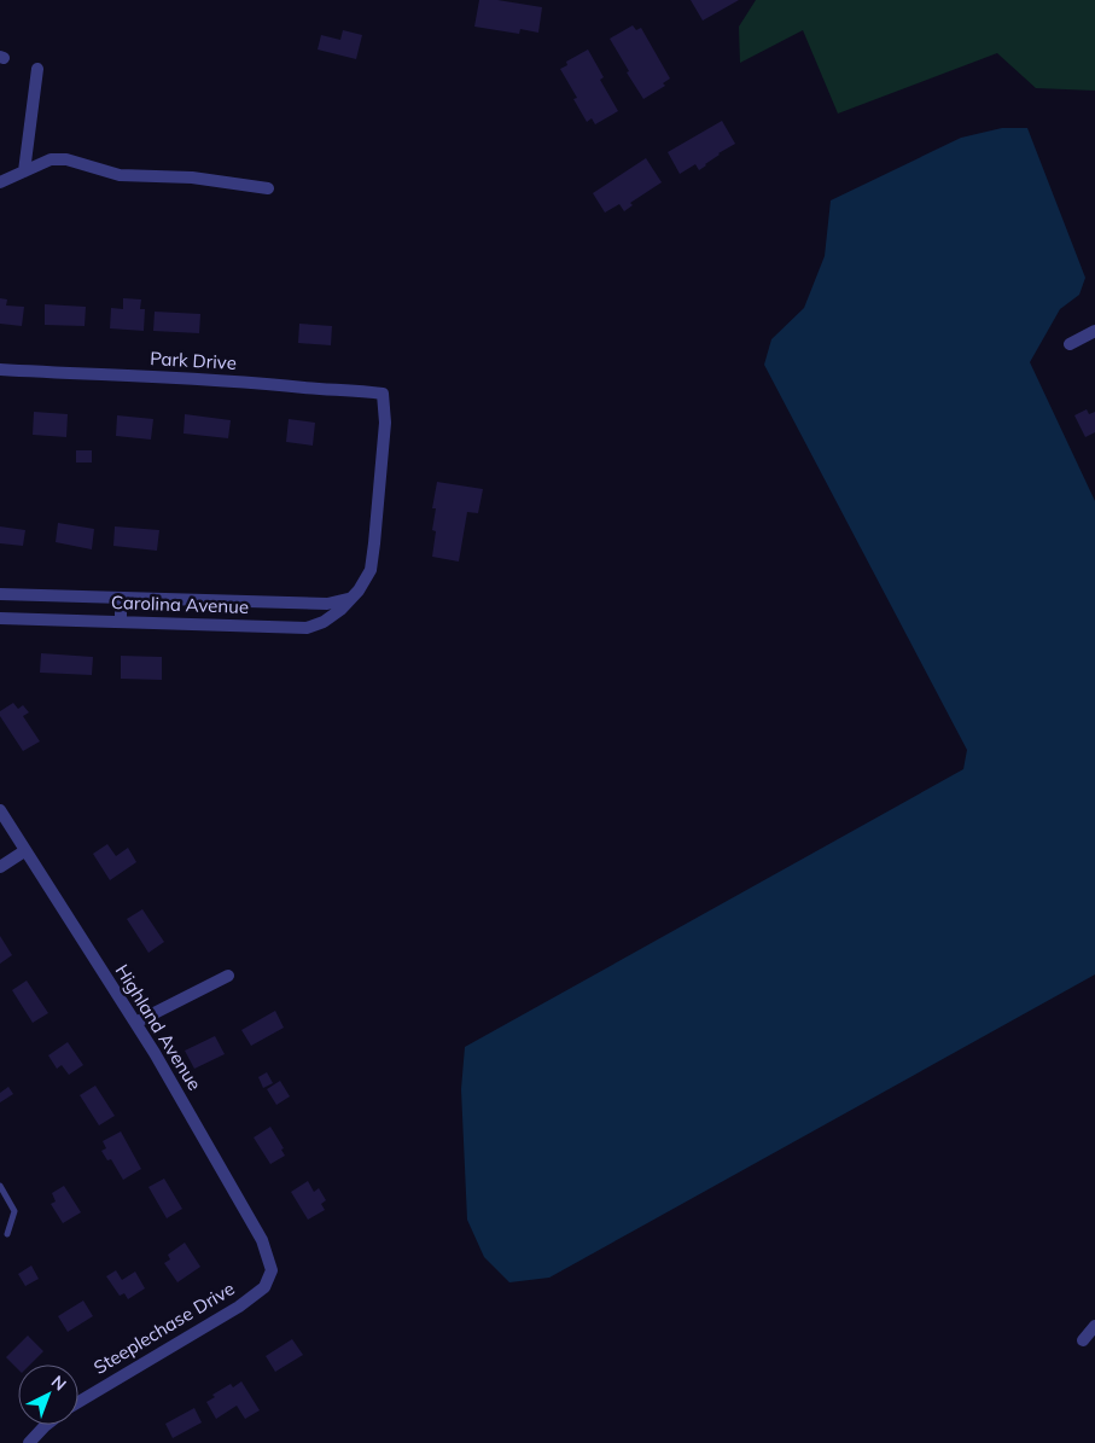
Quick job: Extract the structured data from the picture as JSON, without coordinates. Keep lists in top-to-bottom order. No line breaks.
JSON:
{"streets":{"street":["Park Drive","Carolina Avenue","Highland Avenue","Steeplechase Drive"]},"crossings":[["Park Drive","Carolina Avenue"],["Highland Avenue","Steeplechase Drive"]],"north":"top right"}
